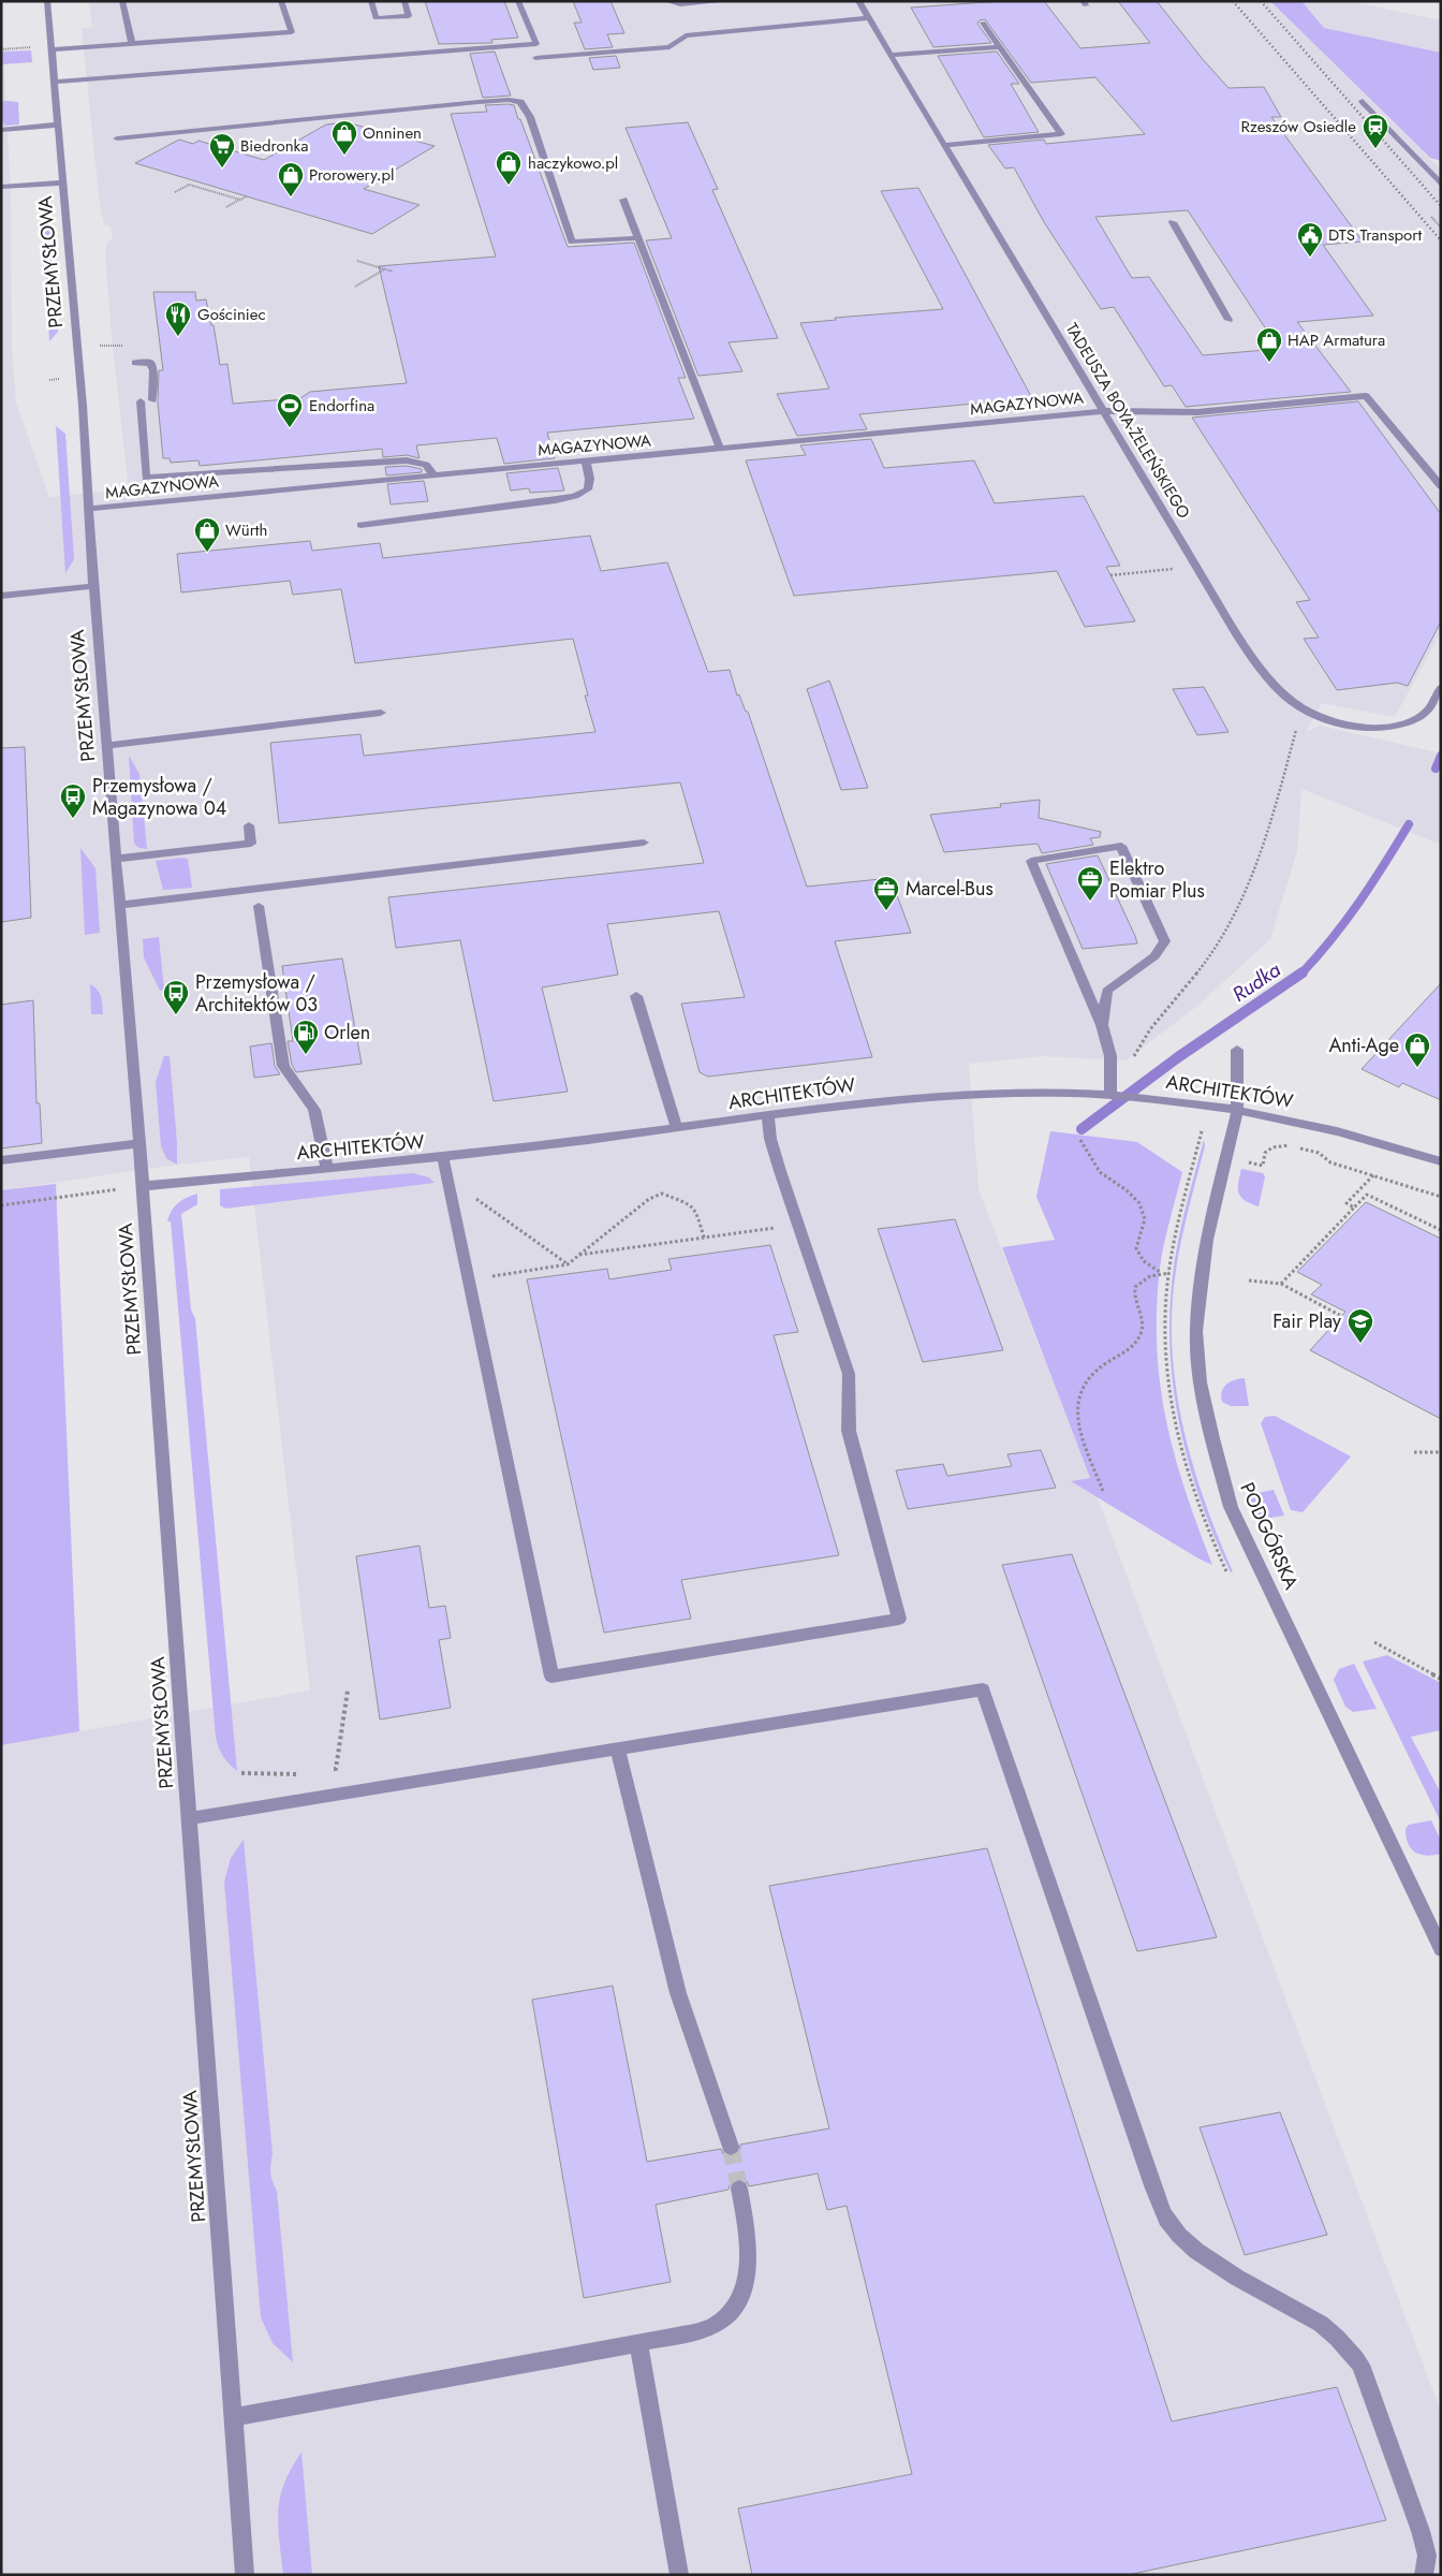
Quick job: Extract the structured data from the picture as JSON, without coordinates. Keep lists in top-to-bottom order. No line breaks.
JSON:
{"streets":{"street":["PRZEMYSŁOWA","MAGAZYNOWA","TADEUSZA BOYA-ŻELEŃSKIEGO","ARCHITEKTÓW","PODGÓRSKA"]},"crossings":[["PRZEMYSŁOWA","MAGAZYNOWA"],["PRZEMYSŁOWA","ARCHITEKTÓW"],["MAGAZYNOWA","TADEUSZA BOYA-ŻELEŃSKIEGO"],["ARCHITEKTÓW","PODGÓRSKA"]],"water":["Rudka"],"places":{"station":["Rzeszów Osiedle"],"shop":["Onninen","haczykowo.pl","Prorowery.pl","HAP Armatura","Würth","Anti-Age"],"supermarket":["Biedronka"],"public building":["DTS Transport"],"restaurant":["Gościniec"],"sports":["Endorfina"],"bus stop":["Przemysłowa / Magazynowa 04","Przemysłowa / Architektów 03"],"office":["Elektro Pomiar Plus","Marcel-Bus"],"fuel station":["Orlen"],"school or university":["Fair Play"]}}
